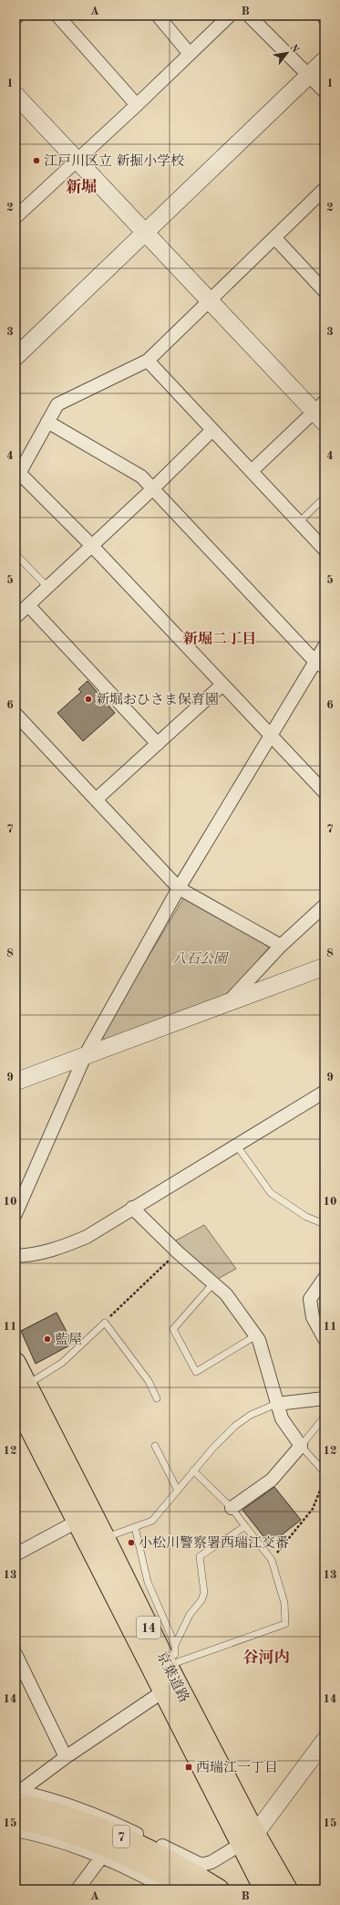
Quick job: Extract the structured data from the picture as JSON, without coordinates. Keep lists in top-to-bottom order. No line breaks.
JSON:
{"streets":{"highway":["14","京葉道路","7"]},"districts":["新堀","新堀二丁目","谷河内"],"parks":["八石公園"],"places":{"other":["江戸川区立 新掘小学校","新堀おひさま保育園","藍屋","小松川警察署西瑞江交番"],"transit":["西瑞江一丁目"]},"north":"top right","grid":{"columns":["A","B"],"rows":["1","2","3","4","5","6","7","8","9","10","11","12","13","14","15"]}}
